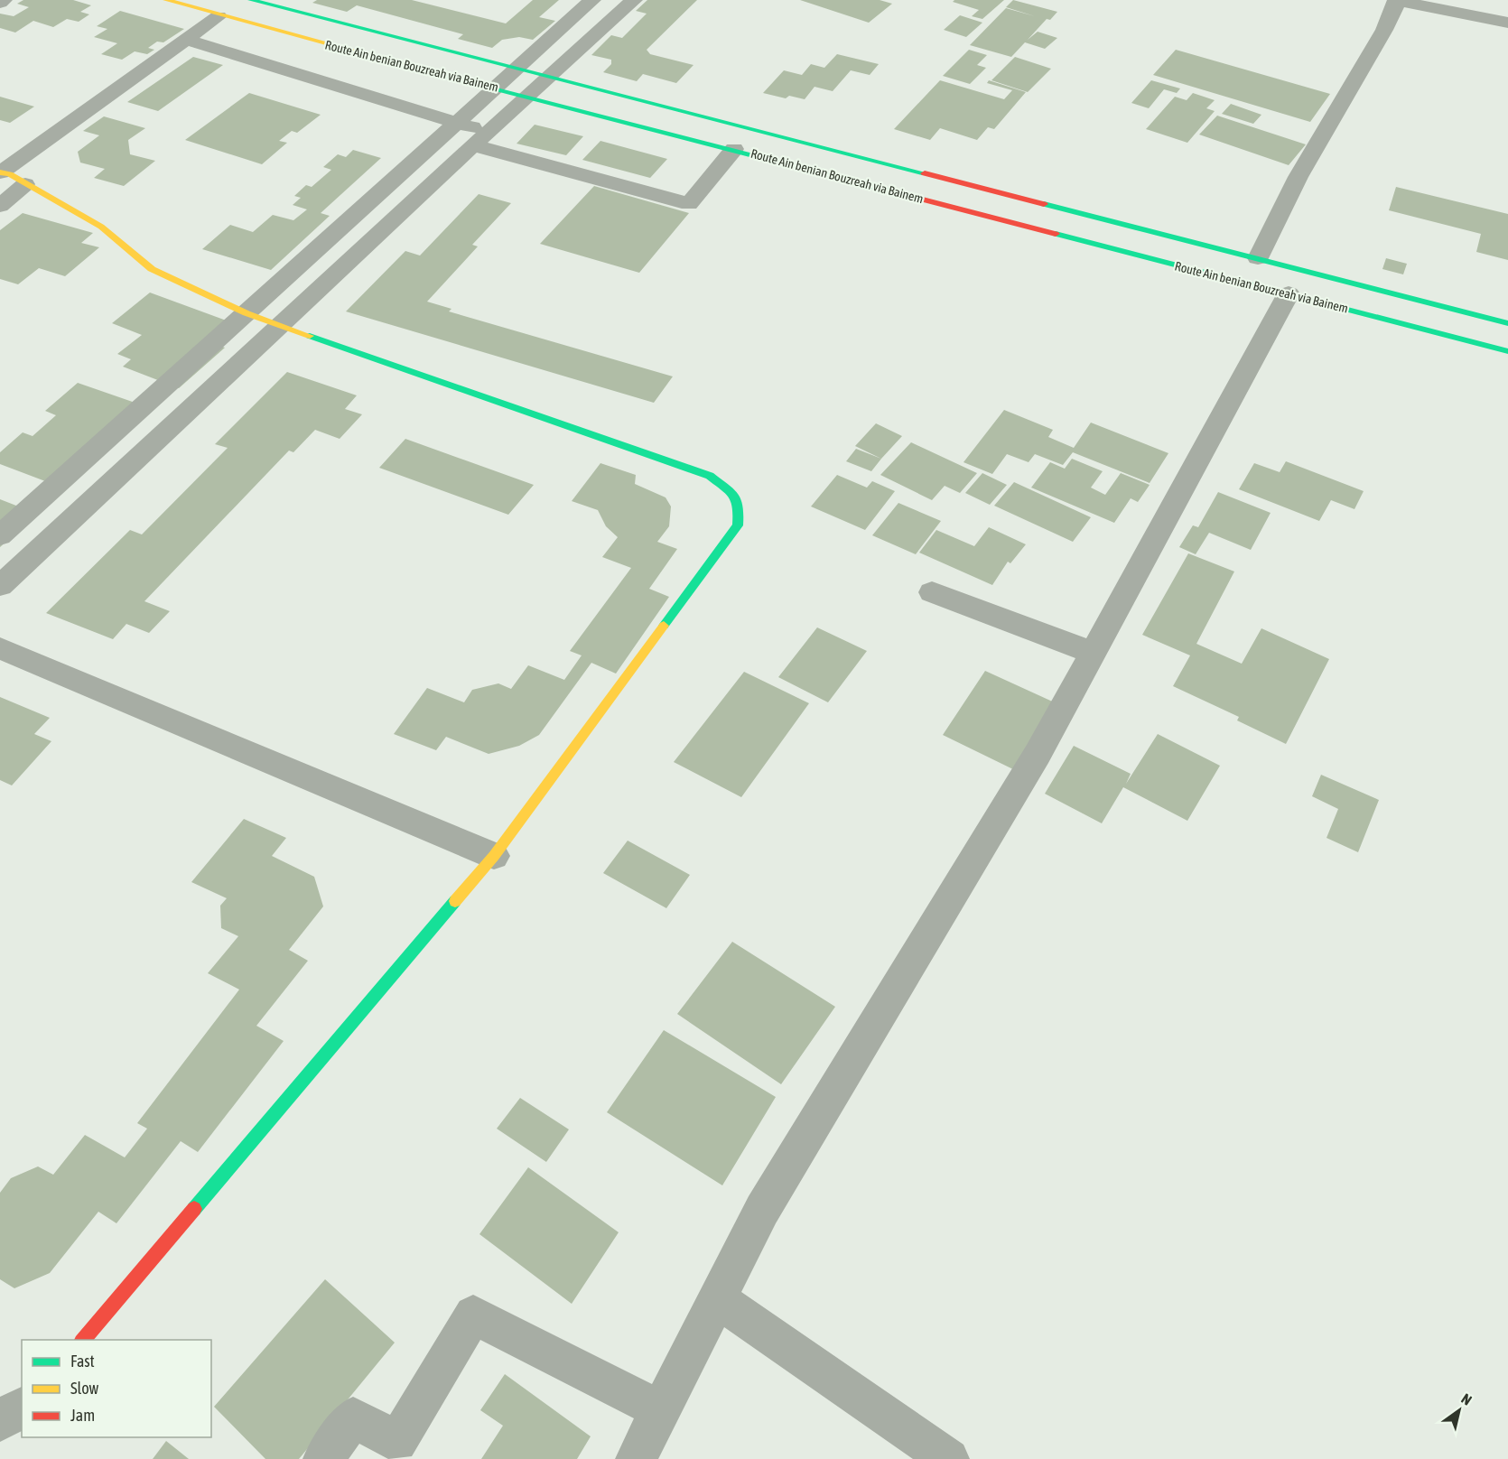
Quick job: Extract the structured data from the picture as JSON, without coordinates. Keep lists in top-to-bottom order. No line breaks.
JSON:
{"streets":{"main road":["Route Ain benian Bouzreah via Bainem"]},"legend":["Fast","Slow","Jam"],"north":"top right"}
